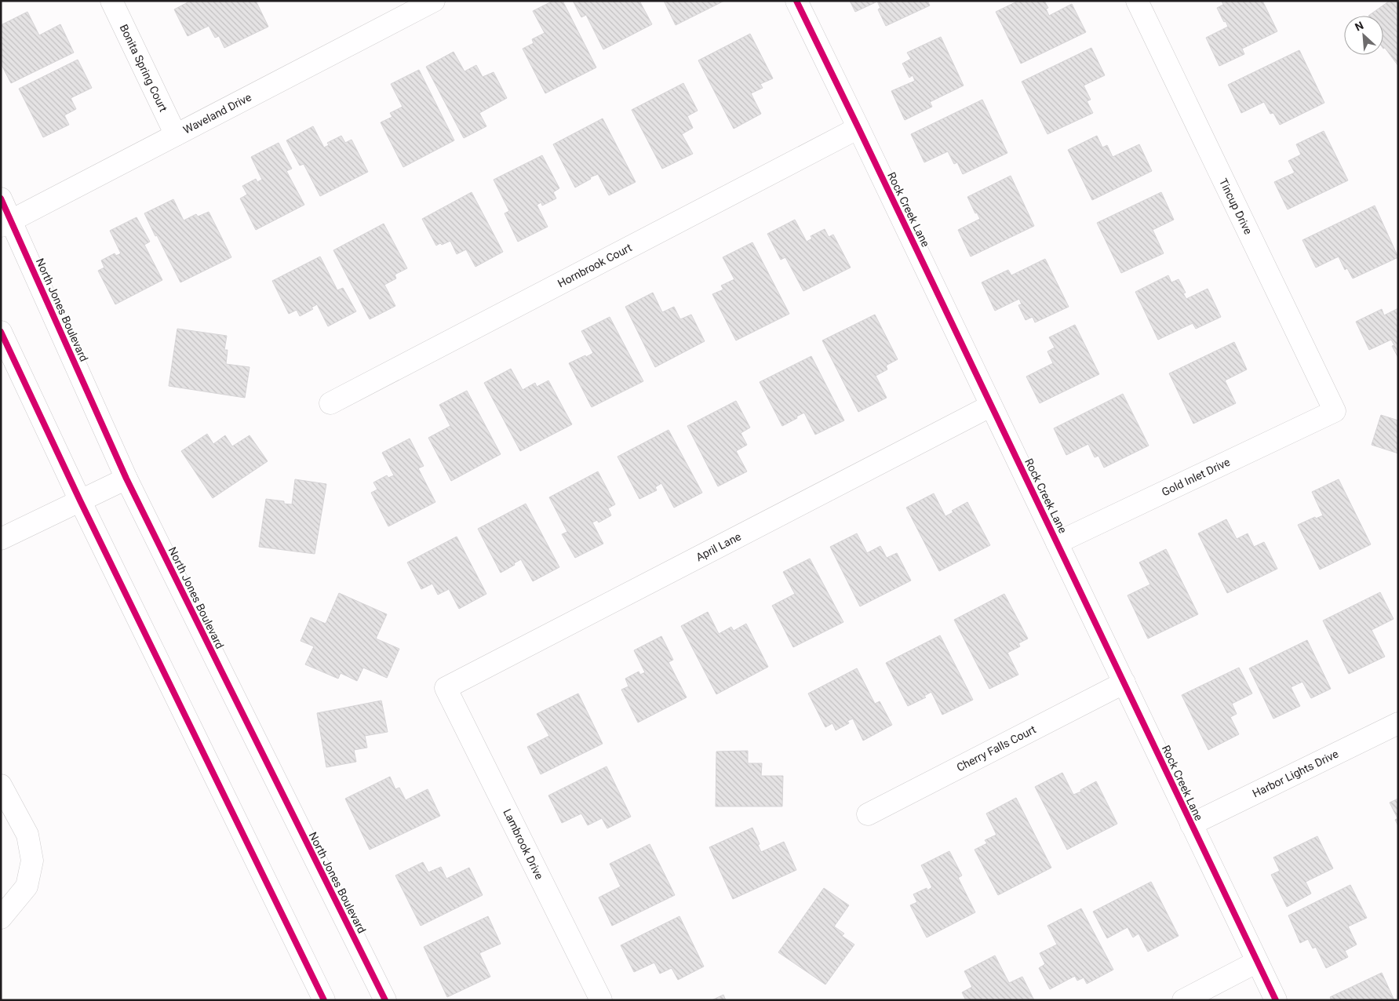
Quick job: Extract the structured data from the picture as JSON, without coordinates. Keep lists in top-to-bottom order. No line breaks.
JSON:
{"streets":{"street":["Bonita Spring Court","Waveland Drive","Tincup Drive","Rock Creek Lane","Hornbrook Court","North Jones Boulevard","Gold Inlet Drive","April Lane","Cherry Falls Court","Harbor Lights Drive","Lambrook Drive"]},"crossings":[["Bonita Spring Court","Waveland Drive"],["Waveland Drive","North Jones Boulevard"],["Tincup Drive","Gold Inlet Drive"],["Rock Creek Lane","Hornbrook Court"],["Rock Creek Lane","Gold Inlet Drive"],["Rock Creek Lane","April Lane"],["Rock Creek Lane","Cherry Falls Court"],["Rock Creek Lane","Harbor Lights Drive"],["April Lane","Lambrook Drive"]],"north":"top left"}
